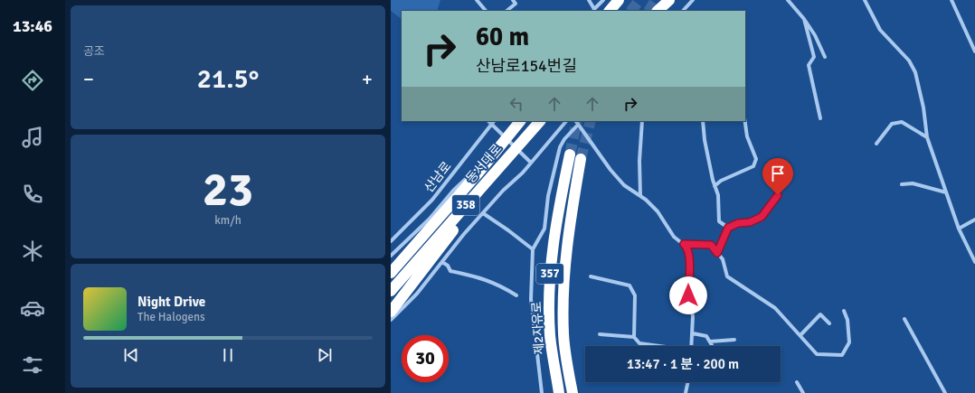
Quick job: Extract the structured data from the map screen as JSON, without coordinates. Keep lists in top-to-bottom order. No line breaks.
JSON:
{"streets":{"highway":["동서대로","358","357","제2자유로"],"street":["산남로"]},"page":{"tabs":"13:46","tile":["공조",["23","km/h"]],"turn":["60 m","산남로154번길"],"heat":["−","21.5°","+"],"song":["Night Drive","The Halogens"],"limit":"30","trip":"13:47 · 1 분 · 200 m"}}
